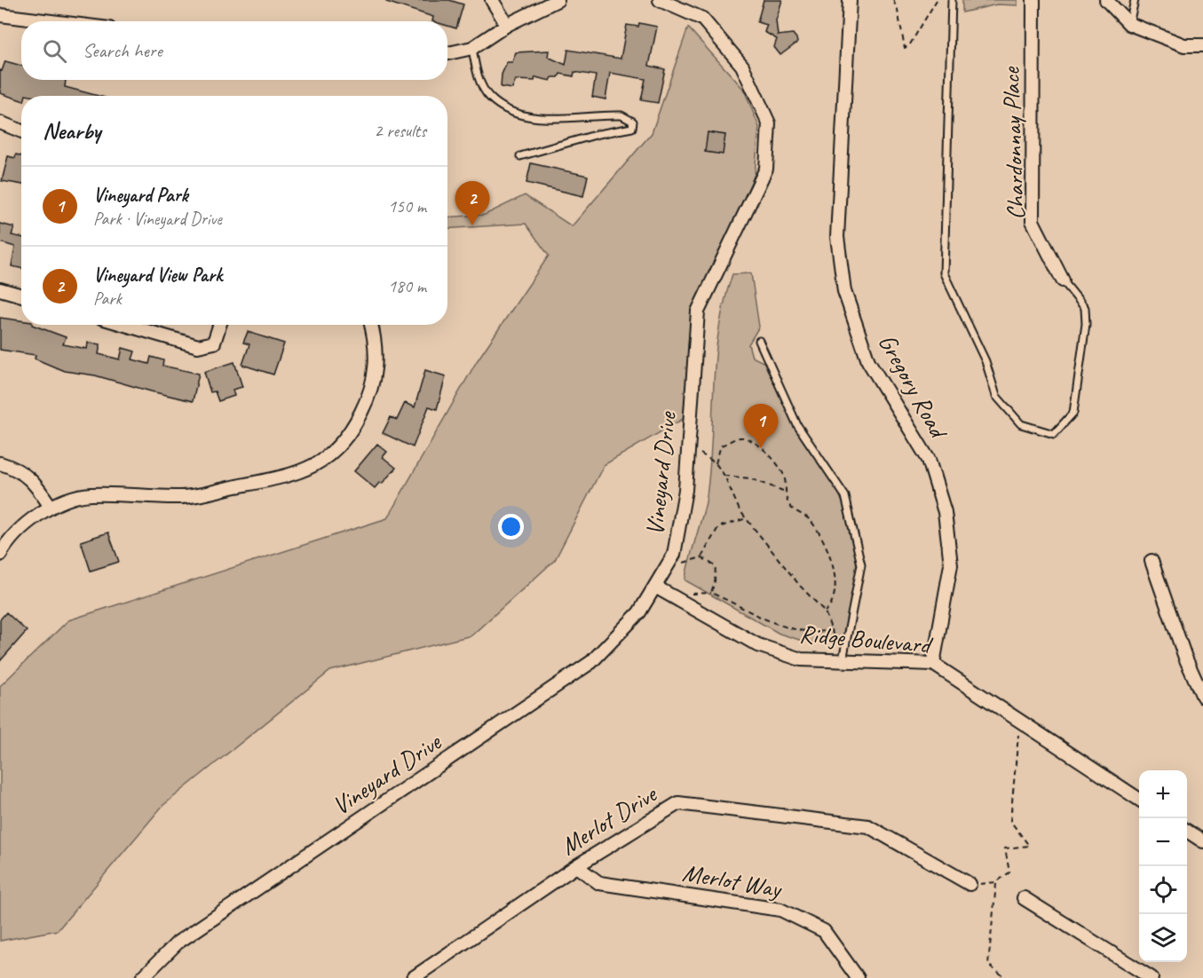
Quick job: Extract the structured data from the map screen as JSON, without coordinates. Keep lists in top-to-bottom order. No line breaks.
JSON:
{"streets":{"street":["Chardonnay Place","Gregory Road","Vineyard Drive","Ridge Boulevard","Merlot Drive","Merlot Way"]},"crossings":[["Gregory Road","Ridge Boulevard"],["Vineyard Drive","Ridge Boulevard"],["Merlot Drive","Merlot Way"]],"page":{"search":"Search here","heading":["Nearby","2 results"],"list":[{"mark":"1","name":"Vineyard Park","note":"Park · Vineyard Drive","value":"150 m"},{"mark":"2","name":"Vineyard View Park","note":"Park","value":"180 m"}],"pins":["2","1"],"map_buttons":["+","−"]}}
